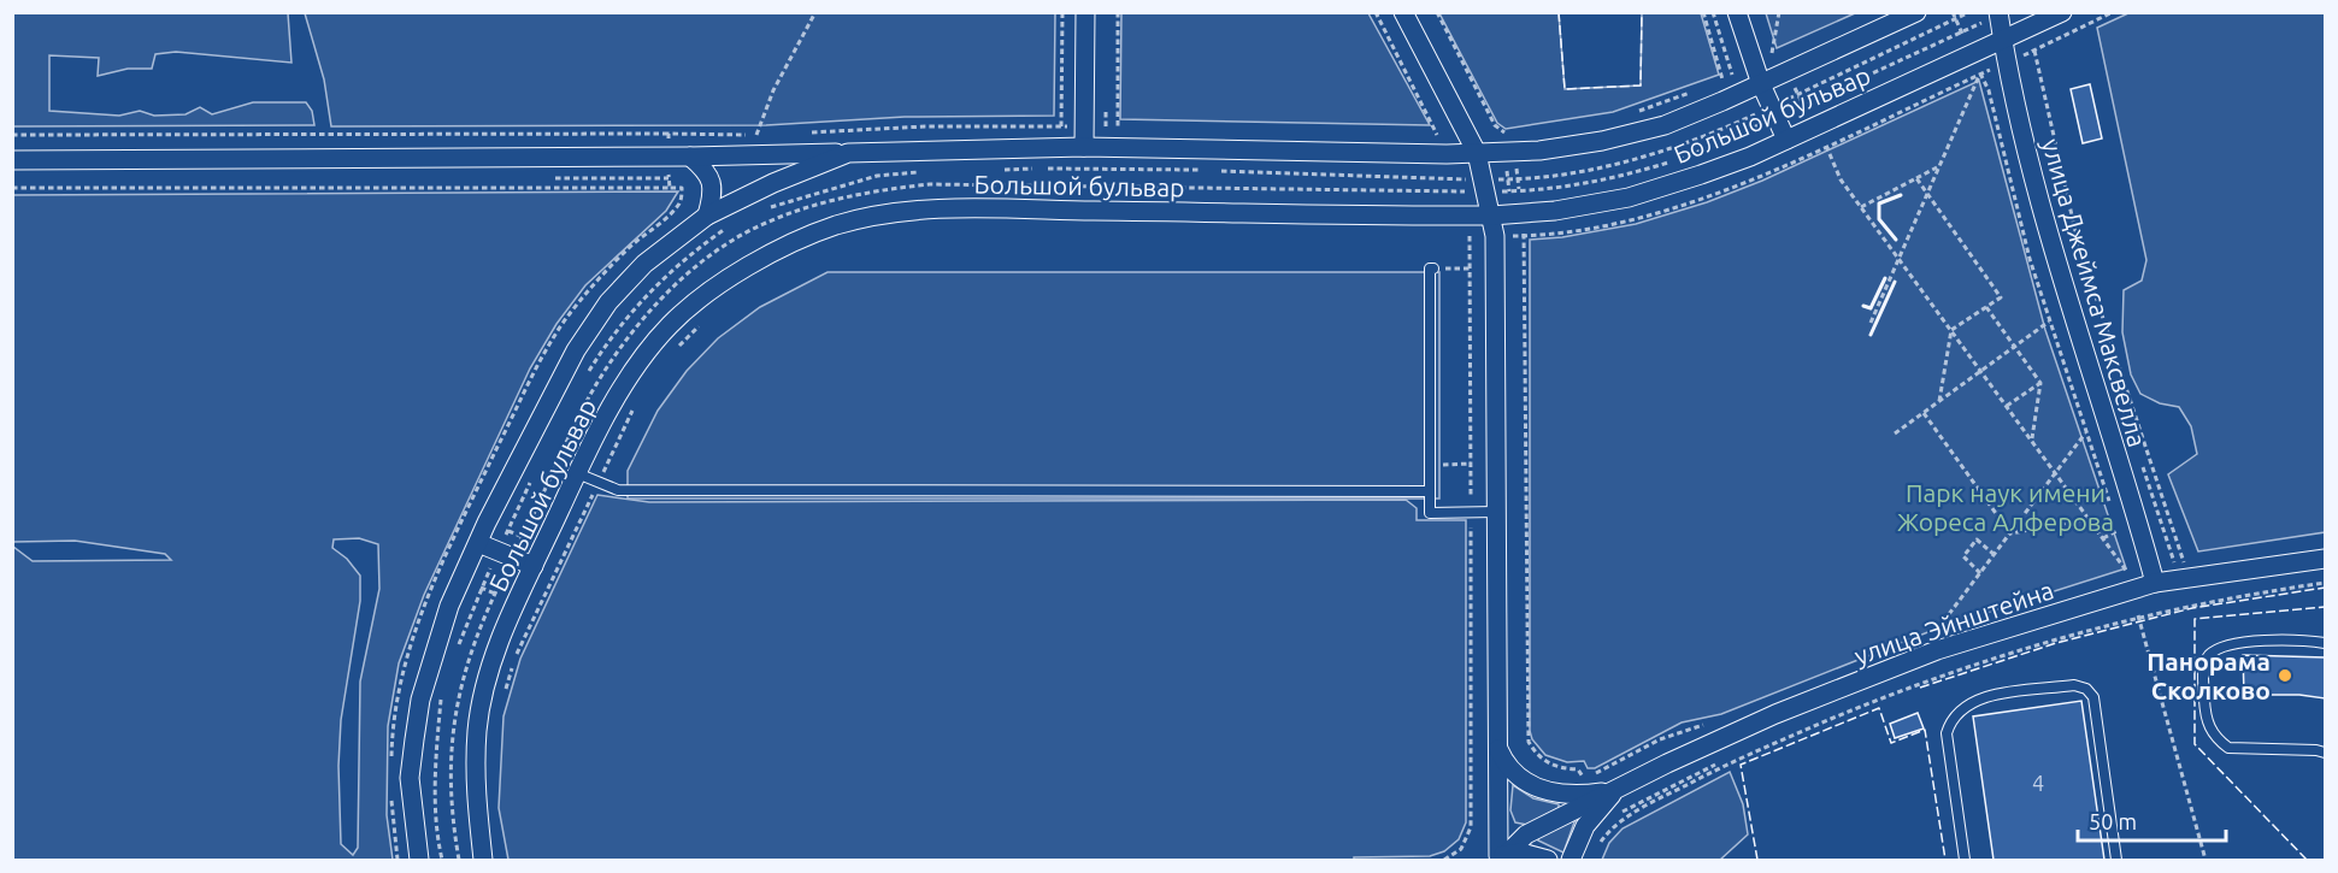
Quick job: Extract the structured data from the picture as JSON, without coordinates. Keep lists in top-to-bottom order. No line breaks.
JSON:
{"streets":{"street":["Большой бульвар","улица Джеймса Максвелла","улица Эйнштейна"]},"crossings":[["Большой бульвар","улица Джеймса Максвелла"],["улица Джеймса Максвелла","улица Эйнштейна"]],"parks":["Парк наук имени Жореса Алферова"],"places":["Панорама Сколково"],"house_numbers":["4"],"scale_bar":"50 m"}
